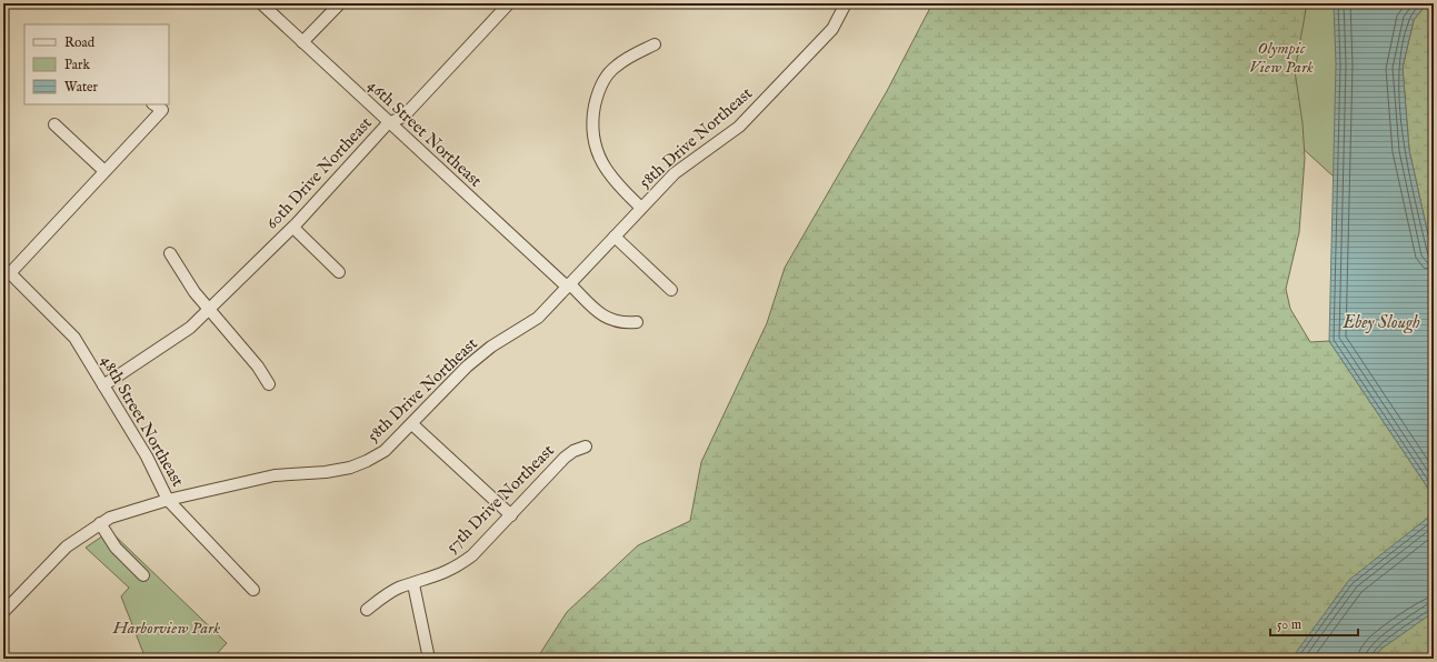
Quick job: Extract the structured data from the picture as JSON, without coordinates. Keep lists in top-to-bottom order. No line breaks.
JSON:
{"streets":{"street":["46th Street Northeast","58th Drive Northeast","60th Drive Northeast","48th Street Northeast","57th Drive Northeast"]},"crossings":[["46th Street Northeast","58th Drive Northeast"],["46th Street Northeast","60th Drive Northeast"],["58th Drive Northeast","48th Street Northeast"],["60th Drive Northeast","48th Street Northeast"]],"water":["Ebey Slough"],"parks":["Olympic View Park","Harborview Park"],"legend":["Road","Park","Water"],"scale_bar":"50 m"}
